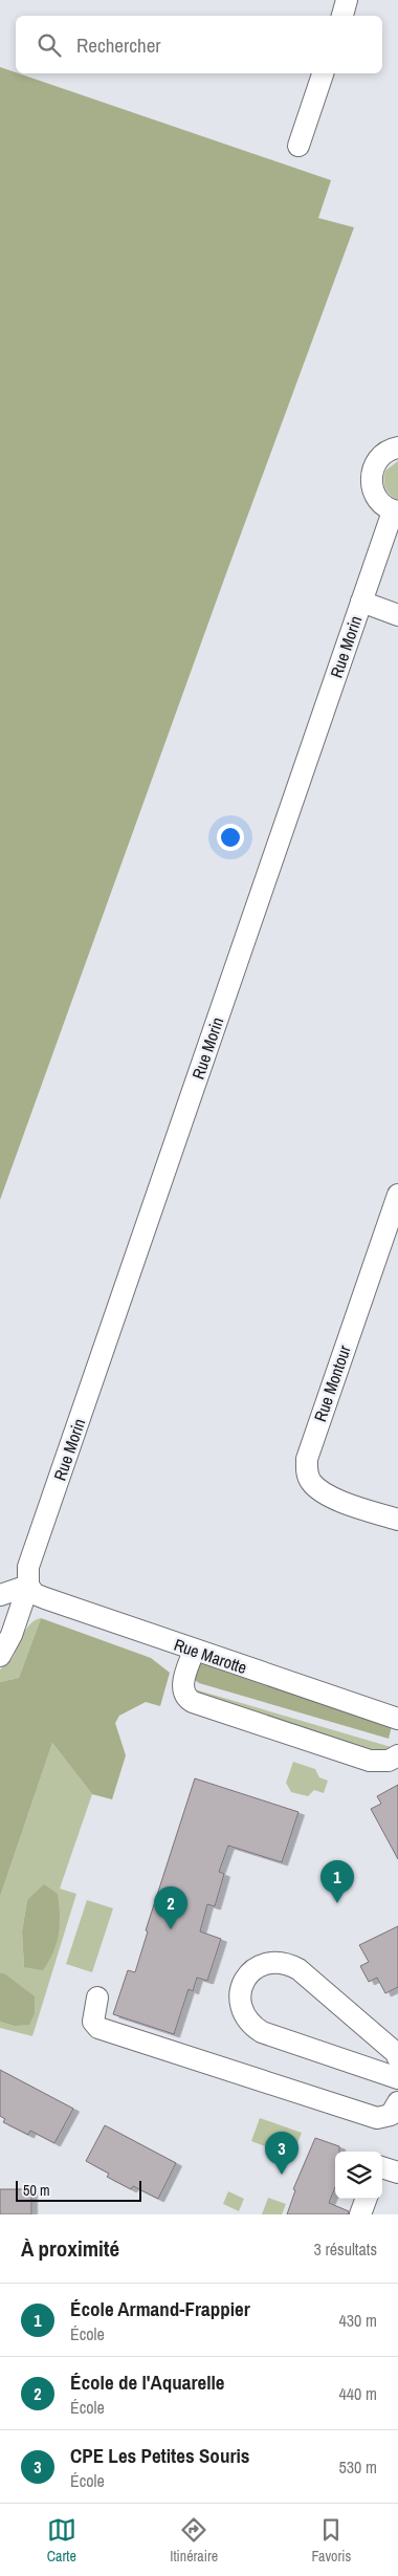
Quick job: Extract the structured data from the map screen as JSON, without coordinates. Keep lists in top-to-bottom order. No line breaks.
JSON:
{"streets":{"street":["Rue Morin","Rue Montour","Rue Marotte"]},"crossings":[["Rue Morin","Rue Marotte"]],"scale_bar":"50 m","page":{"search":"Rechercher","pins":["1","2","3"],"scale":"50 m","heading":["À proximité","3 résultats"],"list":[{"mark":"1","name":"École Armand-Frappier","note":"École","value":"430 m"},{"mark":"2","name":"École de l'Aquarelle","note":"École","value":"440 m"},{"mark":"3","name":"CPE Les Petites Souris","note":"École","value":"530 m"}],"nav":["Carte","Itinéraire","Favoris"]}}
